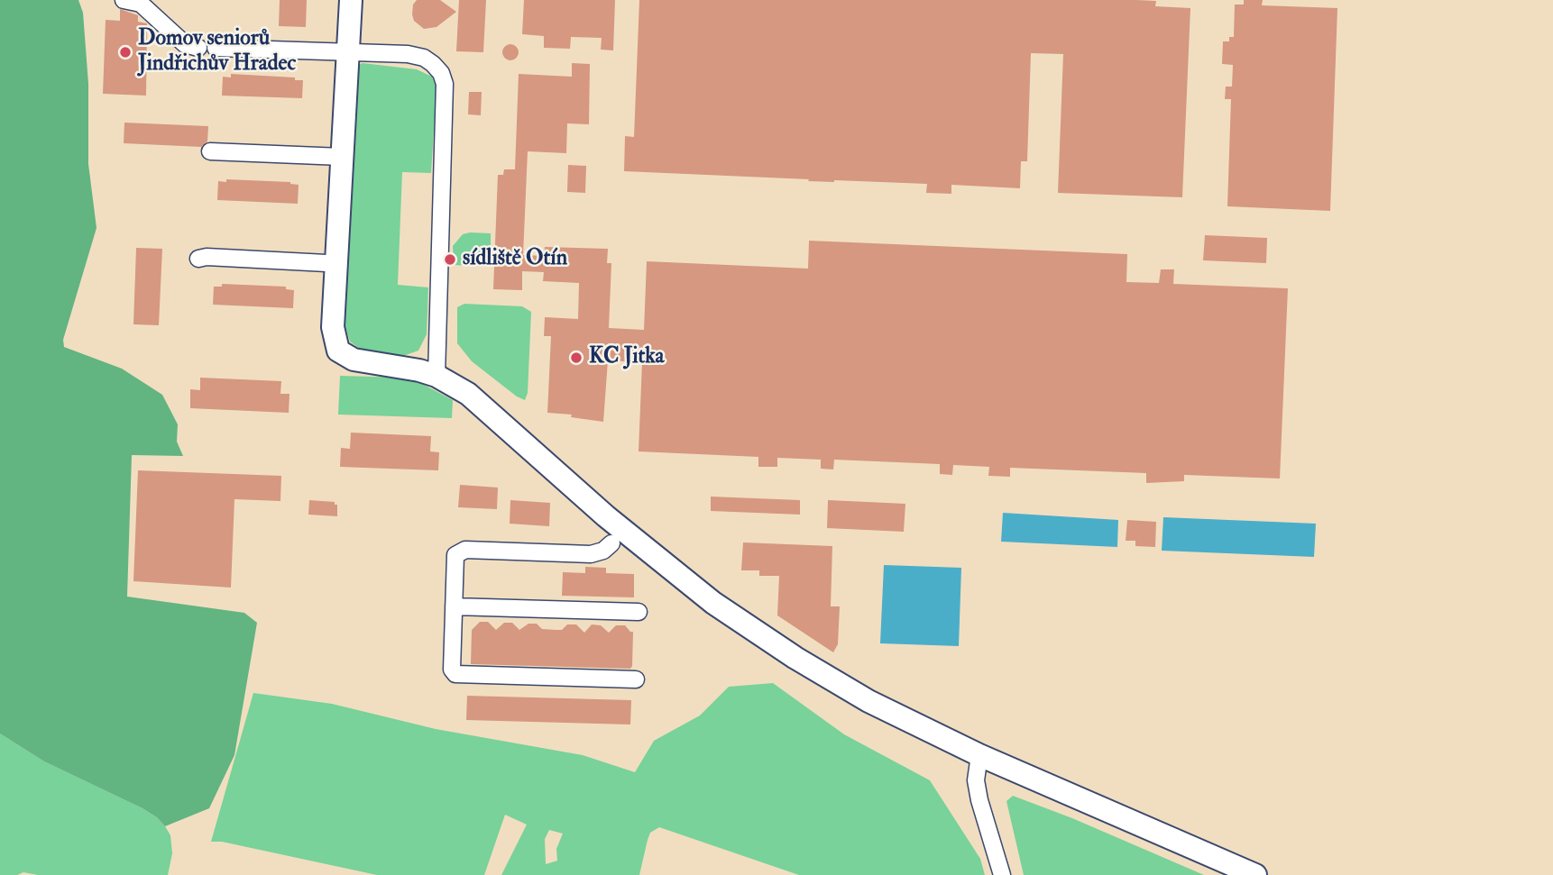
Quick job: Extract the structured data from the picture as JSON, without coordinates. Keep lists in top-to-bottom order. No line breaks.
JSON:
{"places":["Domov seniorů Jindřichův Hradec","sídliště Otín","KC Jitka"]}
